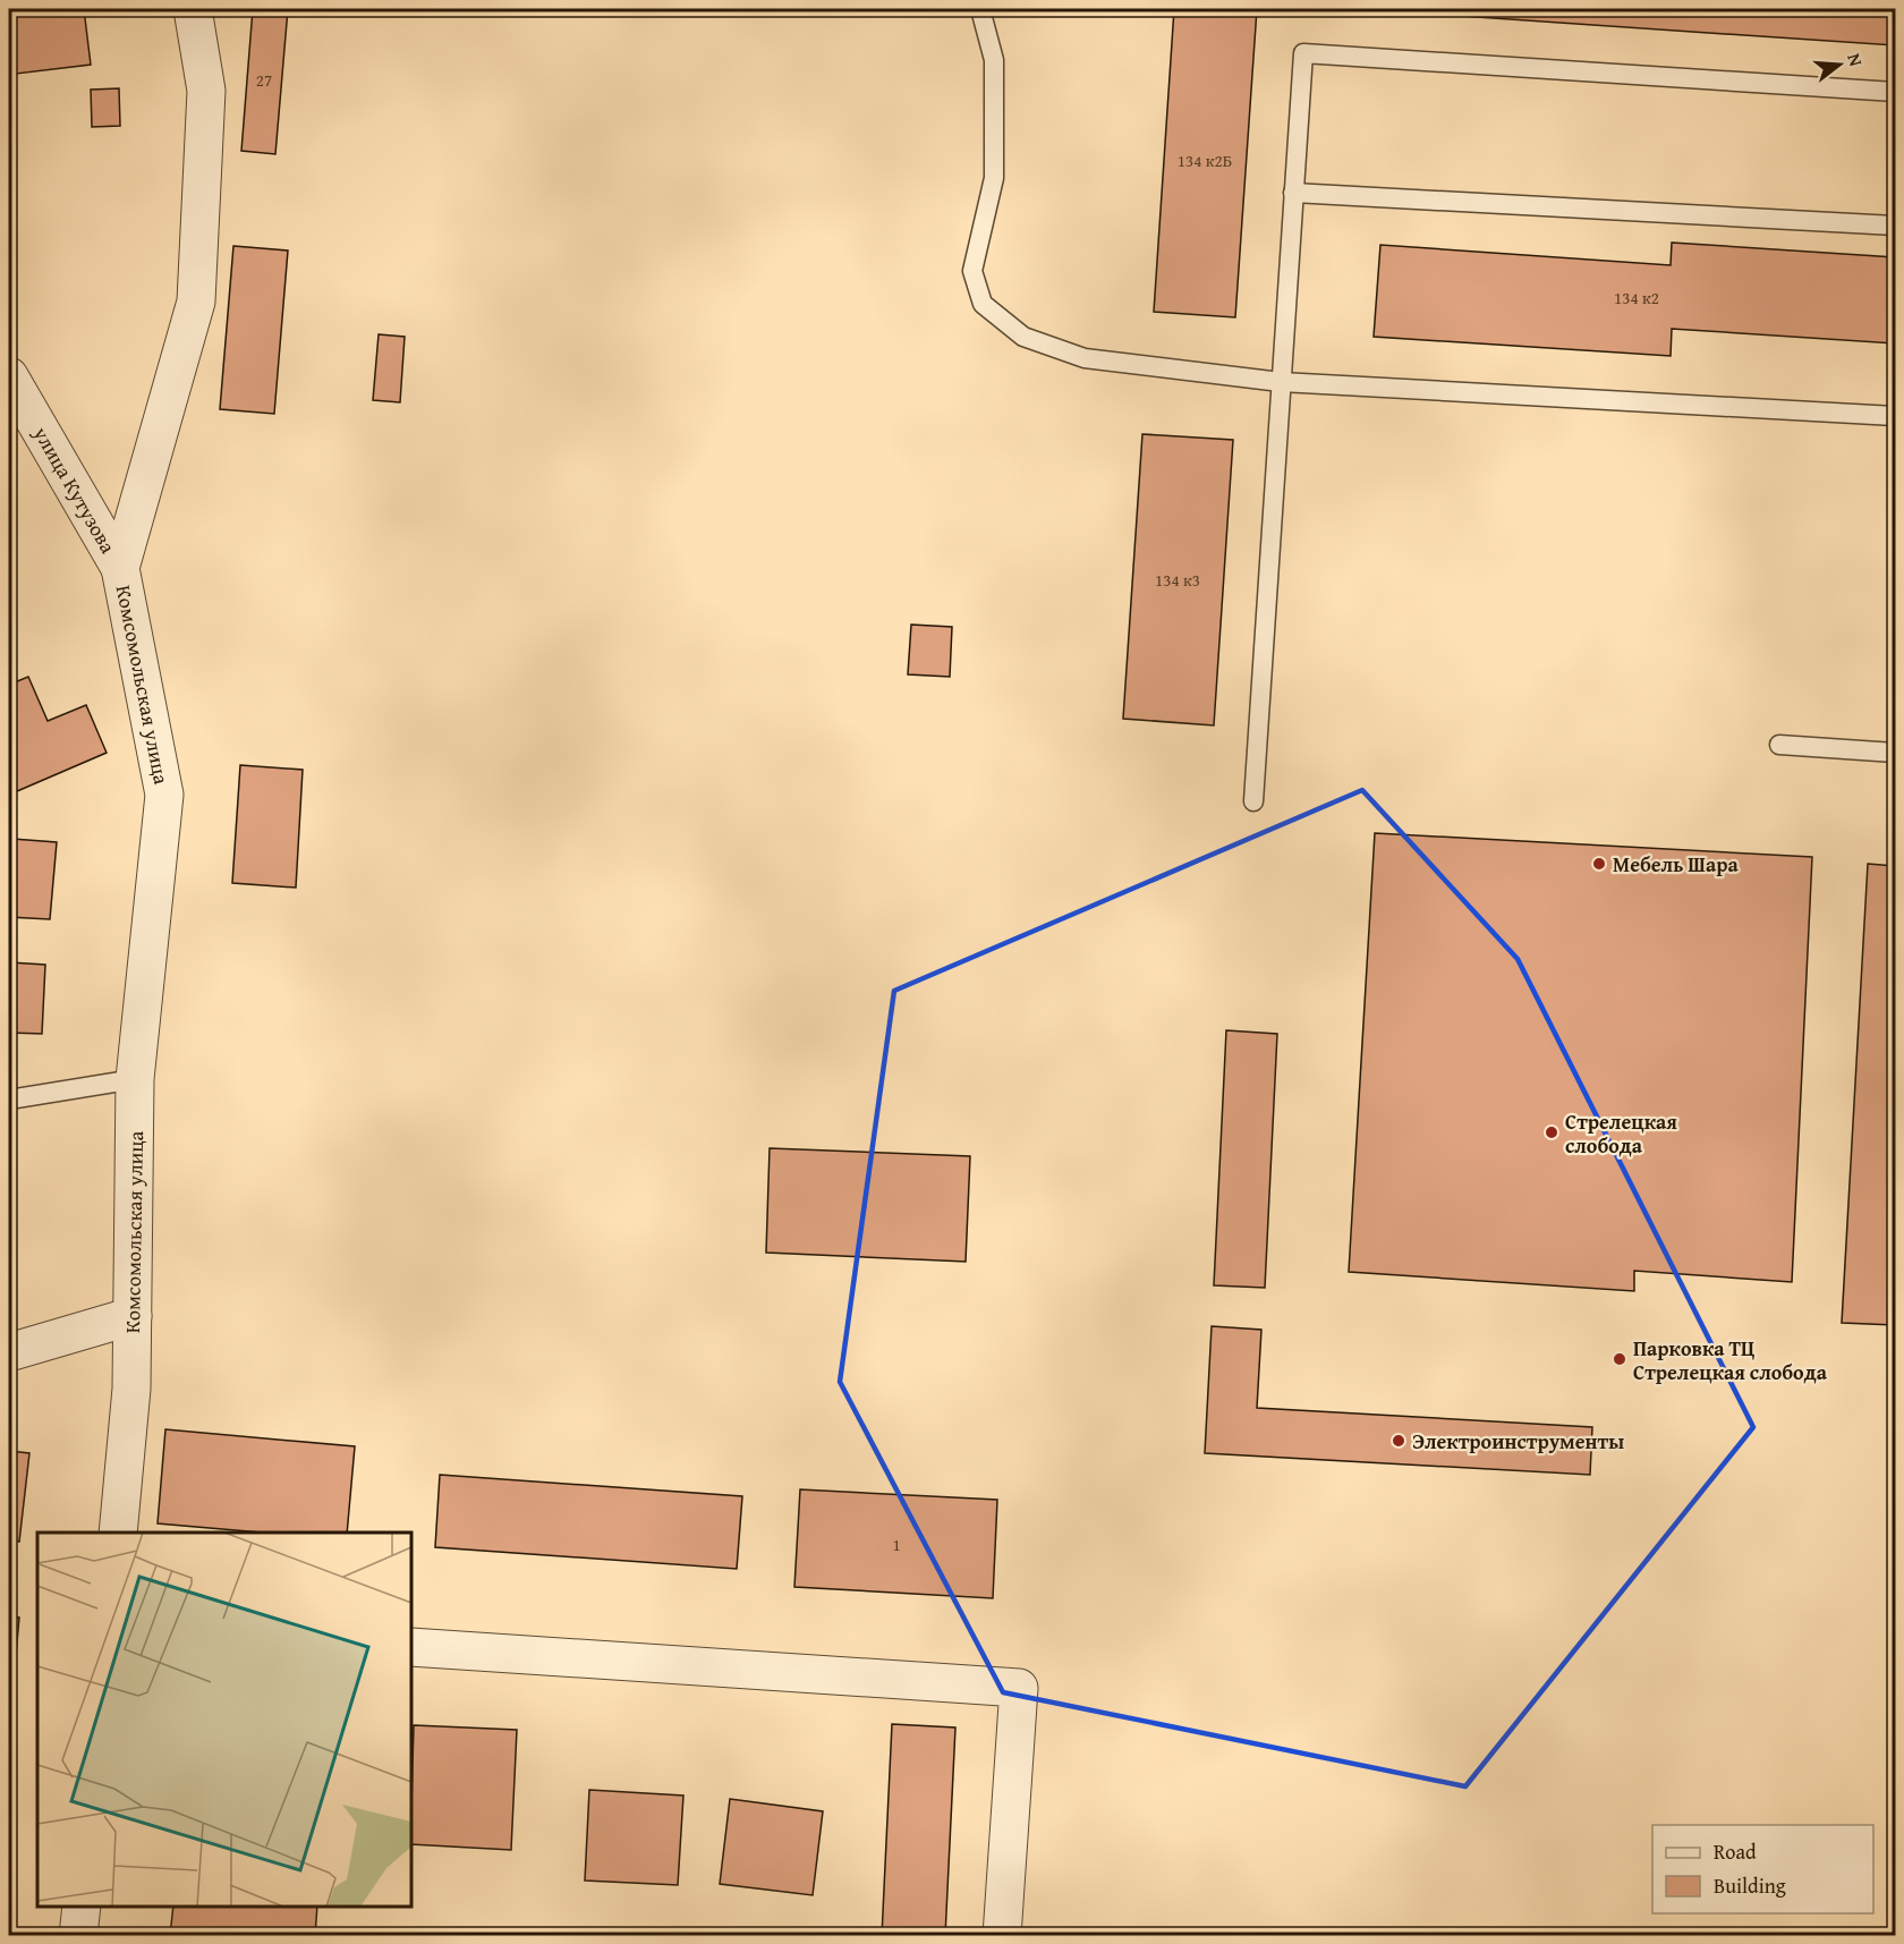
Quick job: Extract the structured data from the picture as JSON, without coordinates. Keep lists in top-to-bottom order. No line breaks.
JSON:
{"streets":{"street":["улица Кутузова","Комсомольская улица"]},"crossings":[["улица Кутузова","Комсомольская улица"]],"places":["Мебель Шара","Стрелецкая слобода","Парковка ТЦ Стрелецкая слобода","Электроинструменты"],"house_numbers":["27","134 к2Б","134 к2","134 к3","1"],"legend":["Road","Building"],"north":"right"}
